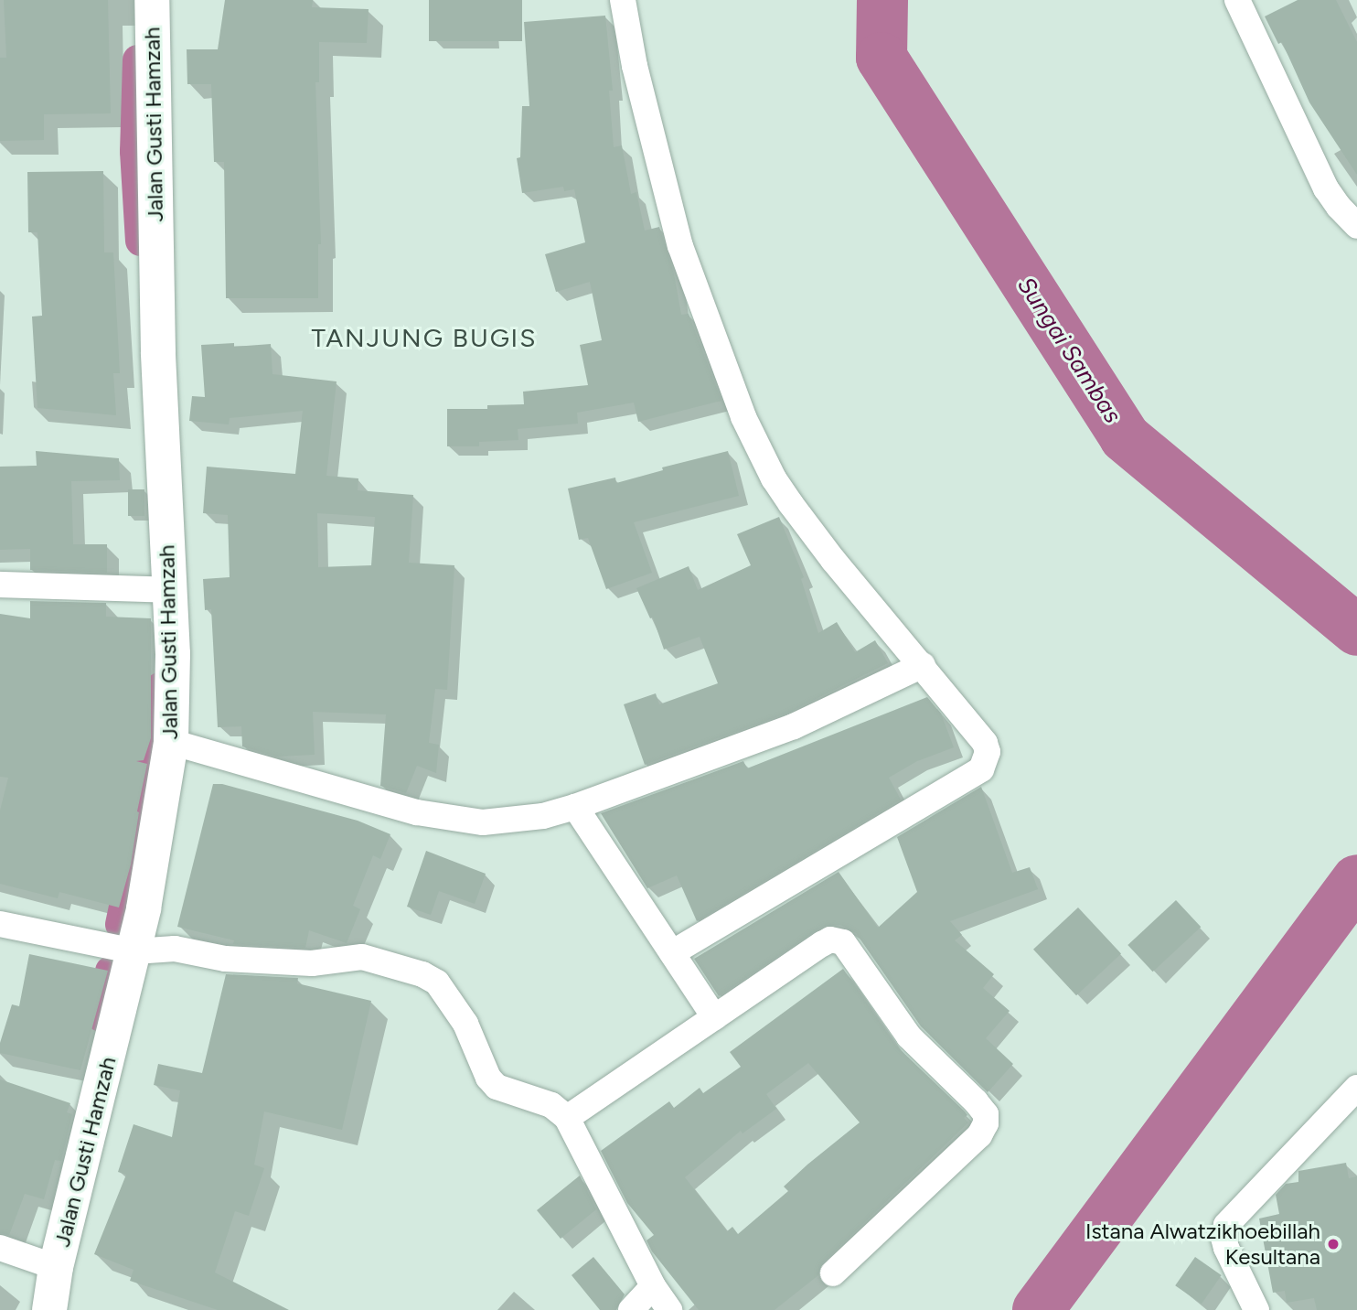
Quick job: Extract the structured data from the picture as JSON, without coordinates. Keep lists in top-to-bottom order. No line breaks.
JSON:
{"streets":{"street":["Jalan Gusti Hamzah"]},"districts":["TANJUNG BUGIS"],"water":["Sungai Sambas"],"places":["Istana Alwatzikhoebillah Kesultana"]}
